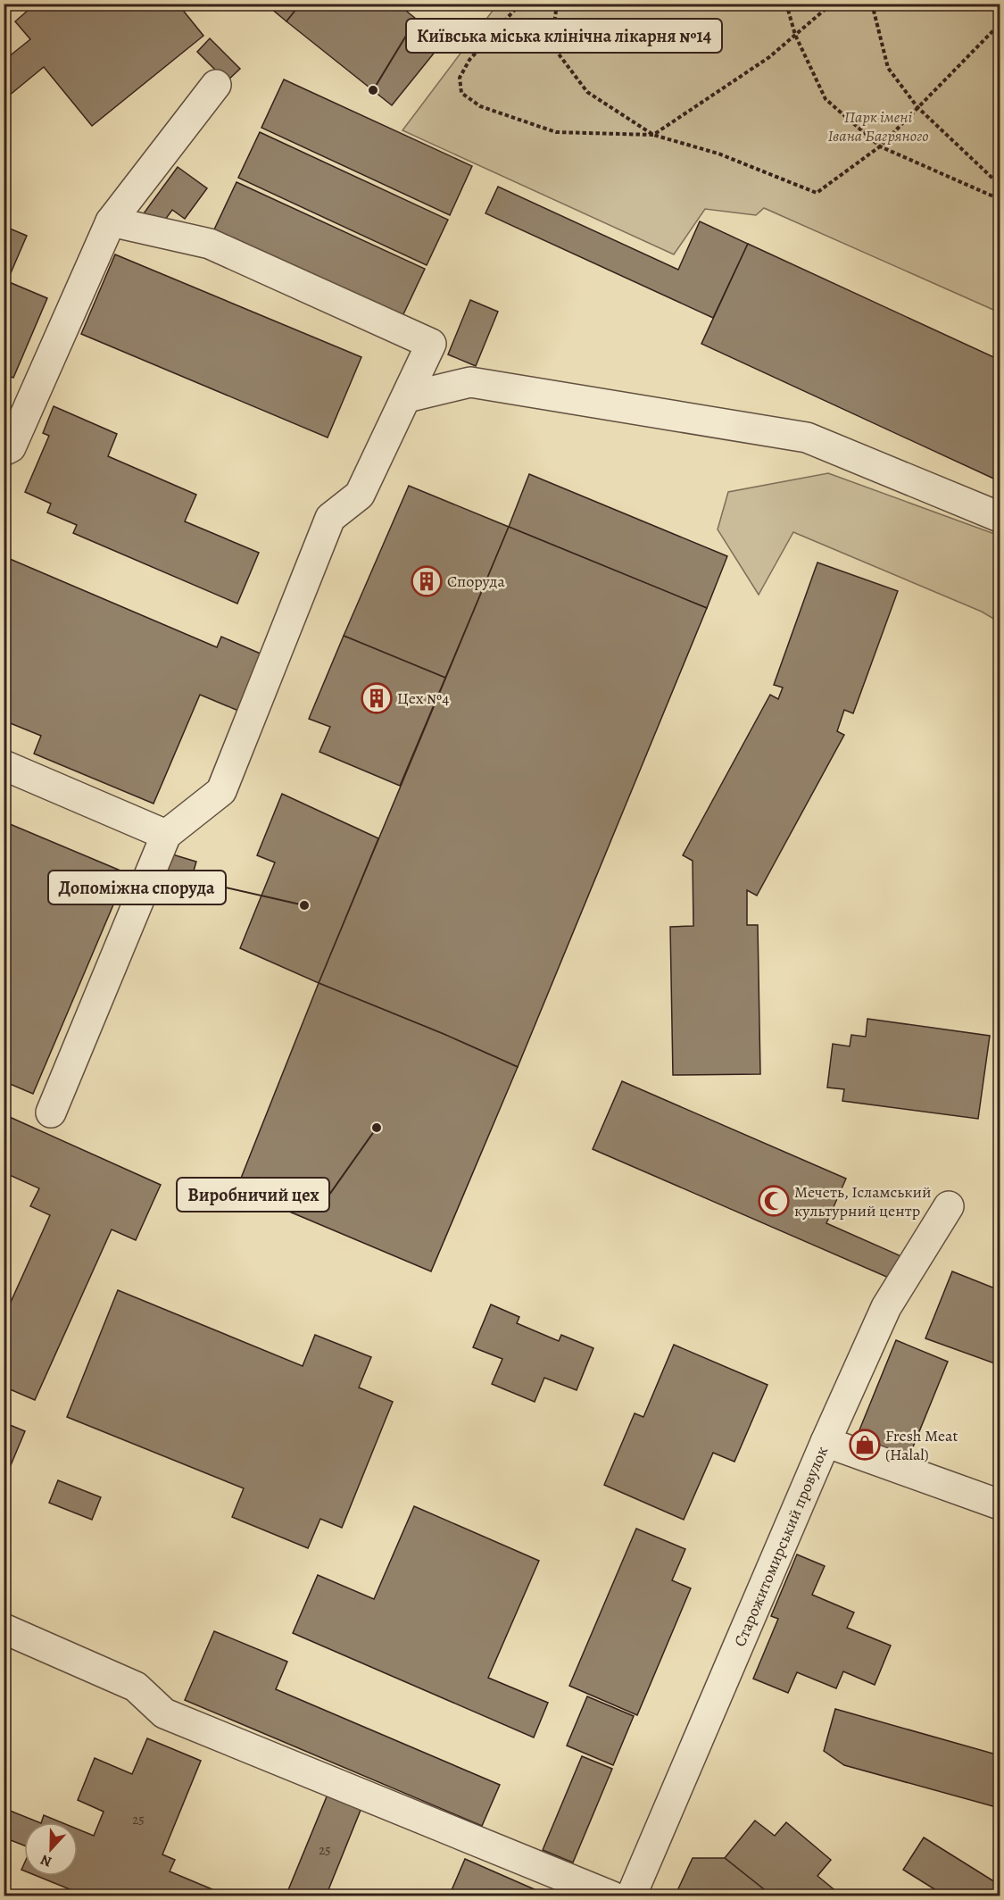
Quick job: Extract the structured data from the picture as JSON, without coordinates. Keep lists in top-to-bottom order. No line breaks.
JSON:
{"streets":{"street":["Старожитомирський провулок"]},"parks":["Парк імені Івана Багряного"],"places":{"other":["Київська міська клінічна лікарня №14","Допоміжна споруда","Виробничий цех"],"building":["Споруда","Цех №4"],"mosque":["Мечеть, Ісламський культурний центр"],"shop":["Fresh Meat (Halal)"]},"house_numbers":["25","25"],"north":"bottom"}
